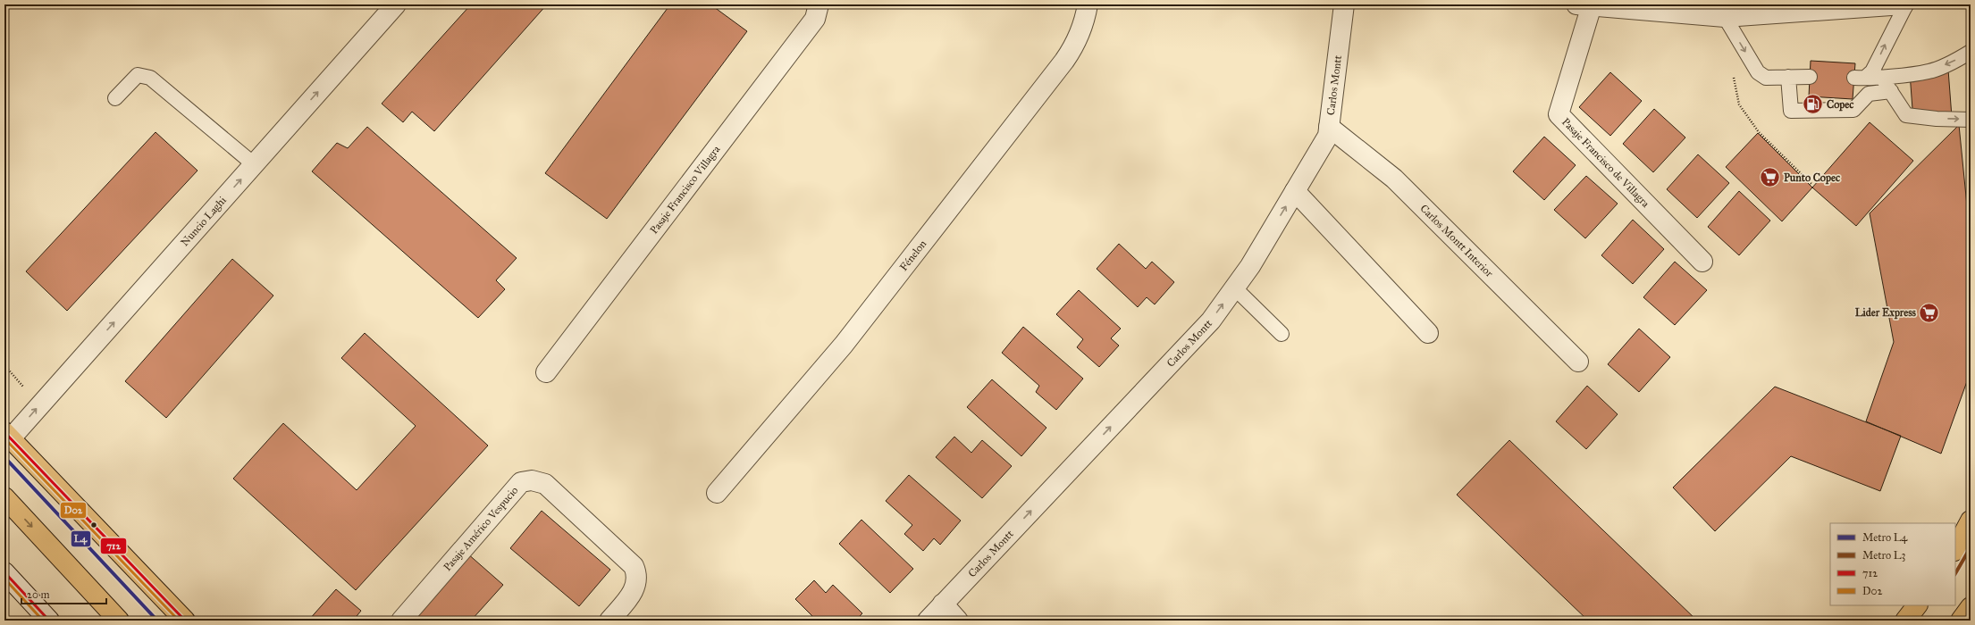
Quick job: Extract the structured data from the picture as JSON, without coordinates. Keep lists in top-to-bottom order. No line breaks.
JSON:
{"streets":{"street":["Carlos Montt","Pasaje Francisco de Villagra","Pasaje Francisco Villagra","Nuncio Laghi","Carlos Montt Interior","Fénelon","Pasaje Américo Vespucio"]},"crossings":[["Carlos Montt","Carlos Montt Interior"]],"one_way":["Carlos Montt","Nuncio Laghi"],"places":{"fuel station":["Copec"],"supermarket":["Punto Copec","Lider Express"]},"lines":["transit line 712","transit line D02","metro line L4","metro line L3"],"legend":["Metro L4","Metro L3","712","D02"],"scale_bar":"20 m"}
